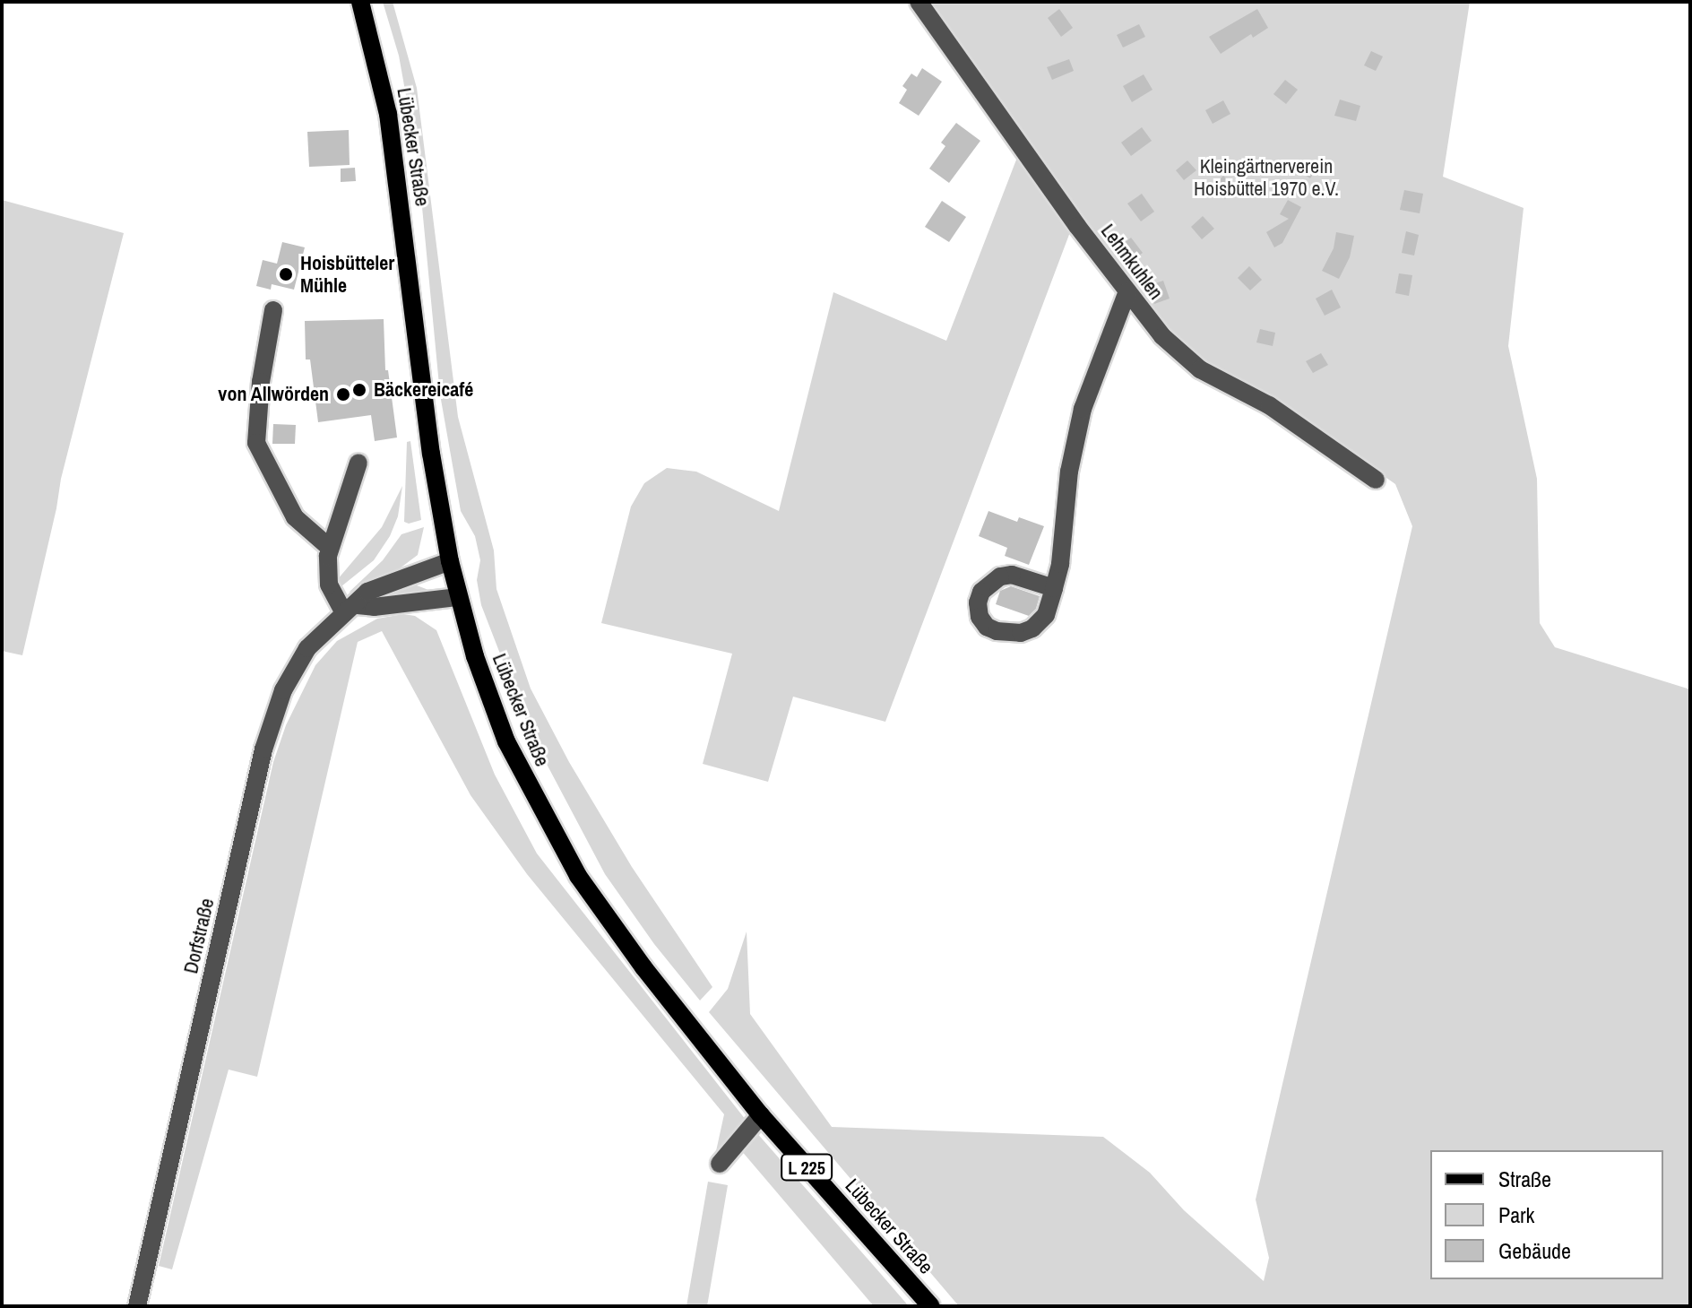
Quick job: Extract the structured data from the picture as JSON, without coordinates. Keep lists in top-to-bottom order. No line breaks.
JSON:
{"streets":{"main road":["Lübecker Straße","L 225"],"street":["Lehmkuhlen","Dorfstraße"]},"crossings":[["Lübecker Straße","Dorfstraße"]],"parks":["Kleingärtnerverein Hoisbüttel 1970 e.V."],"places":["Hoisbütteler Mühle","Bäckereicafé","von Allwörden"],"legend":["Straße","Park","Gebäude"]}
